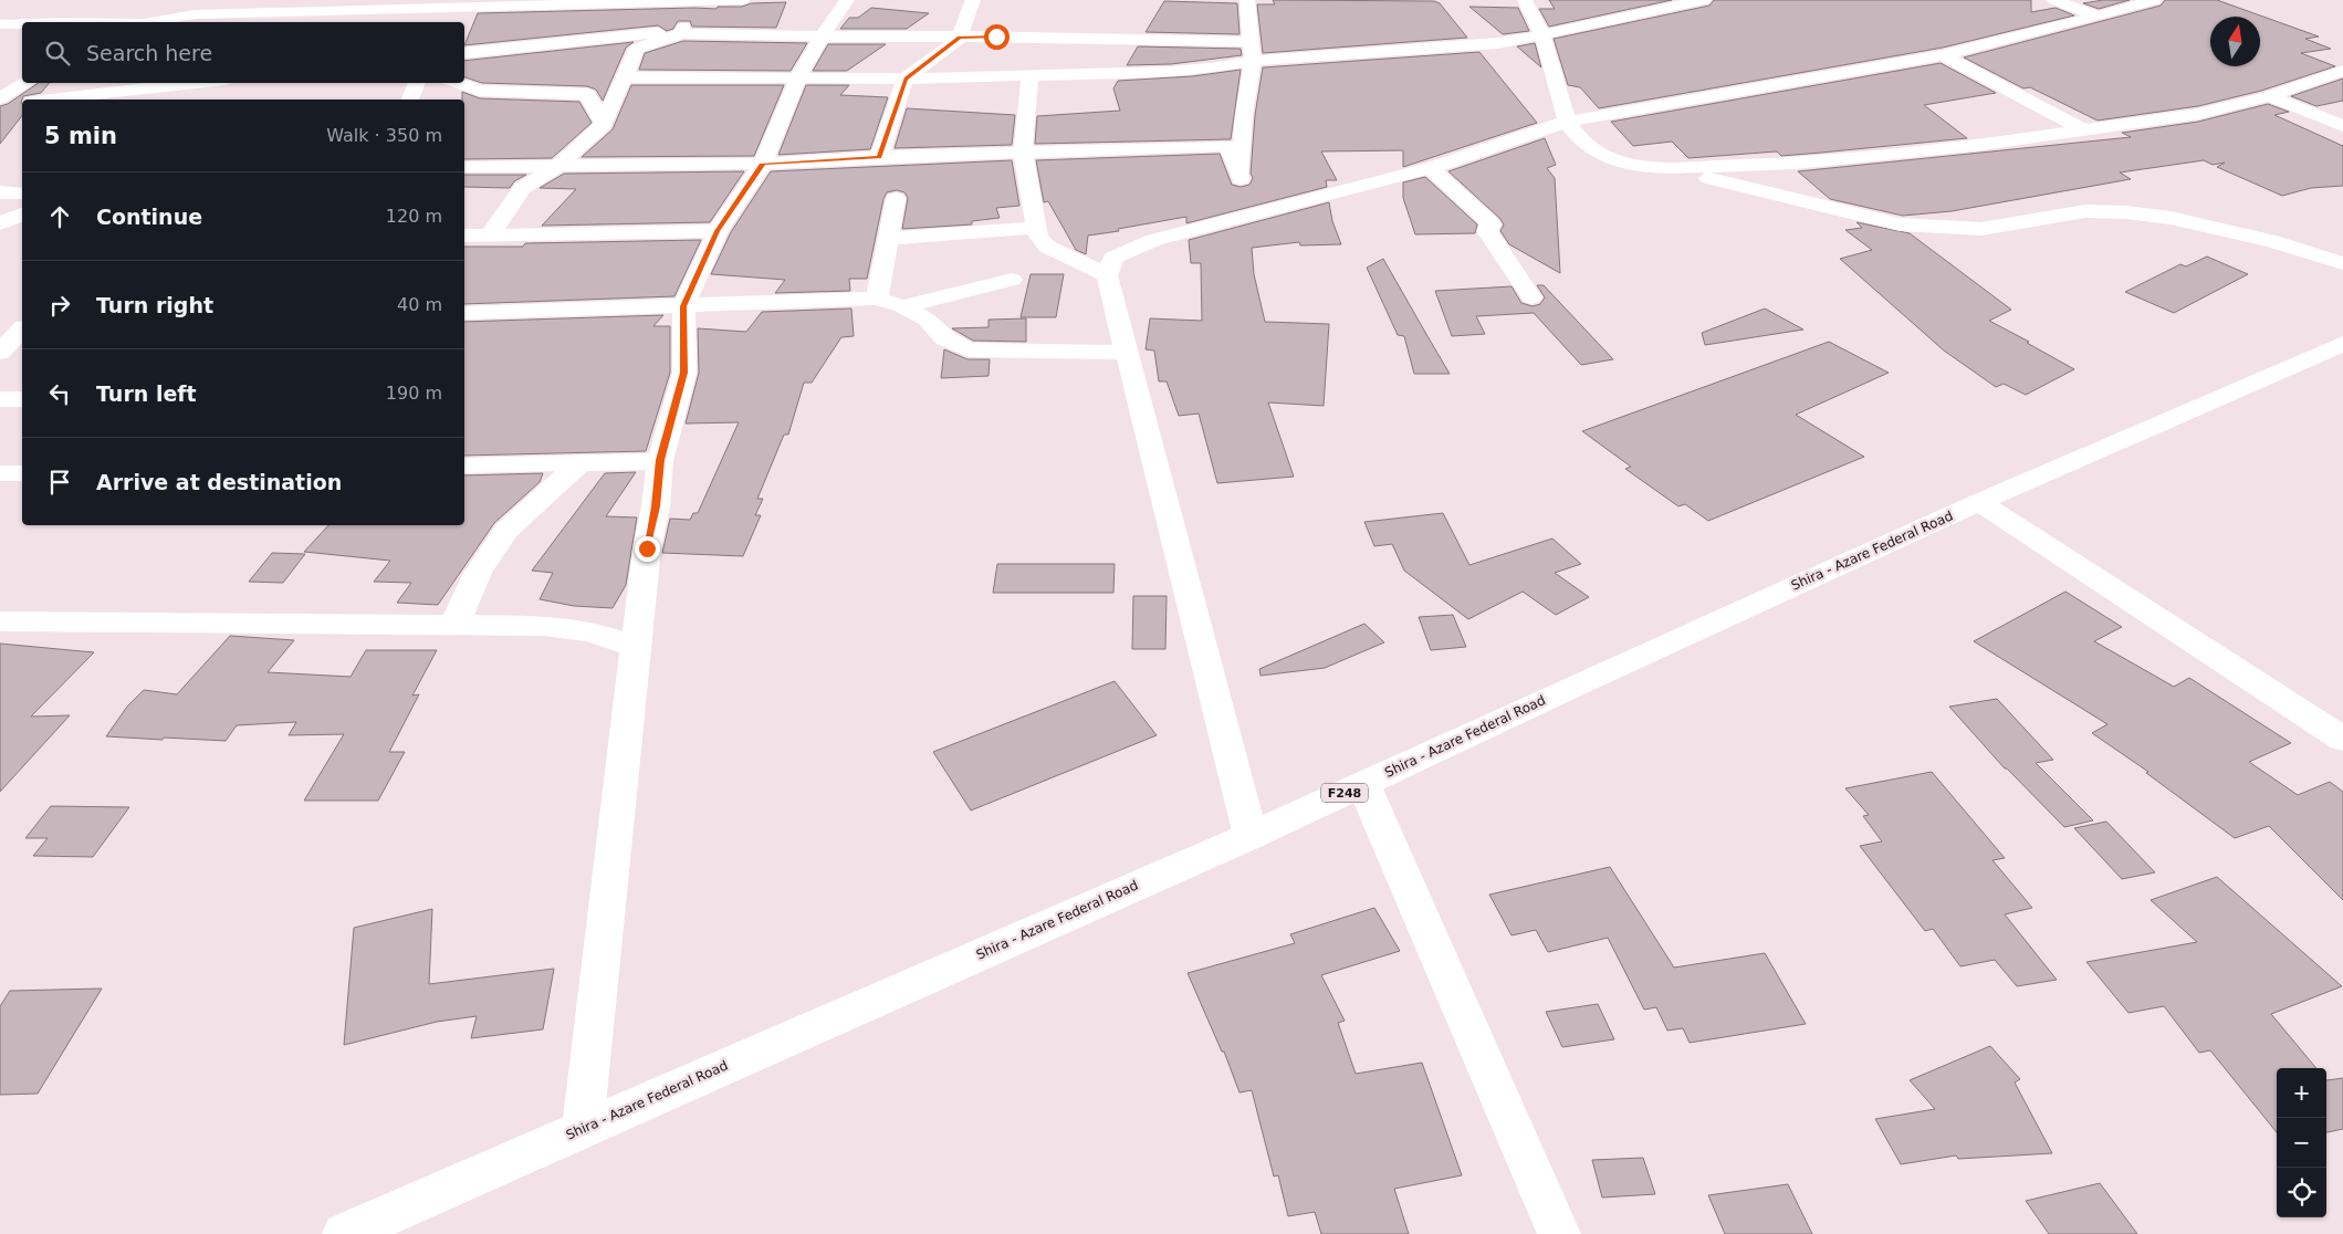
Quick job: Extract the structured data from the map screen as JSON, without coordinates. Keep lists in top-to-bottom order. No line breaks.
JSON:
{"streets":{"street":["Shira - Azare Federal Road","F248"]},"north":"top","page":{"search":"Search here","heading":["5 min","Walk · 350 m"],"list":[["Continue","120 m"],["Turn right","40 m"],["Turn left","190 m"],"Arrive at destination"],"map_buttons":["+","−"]}}
